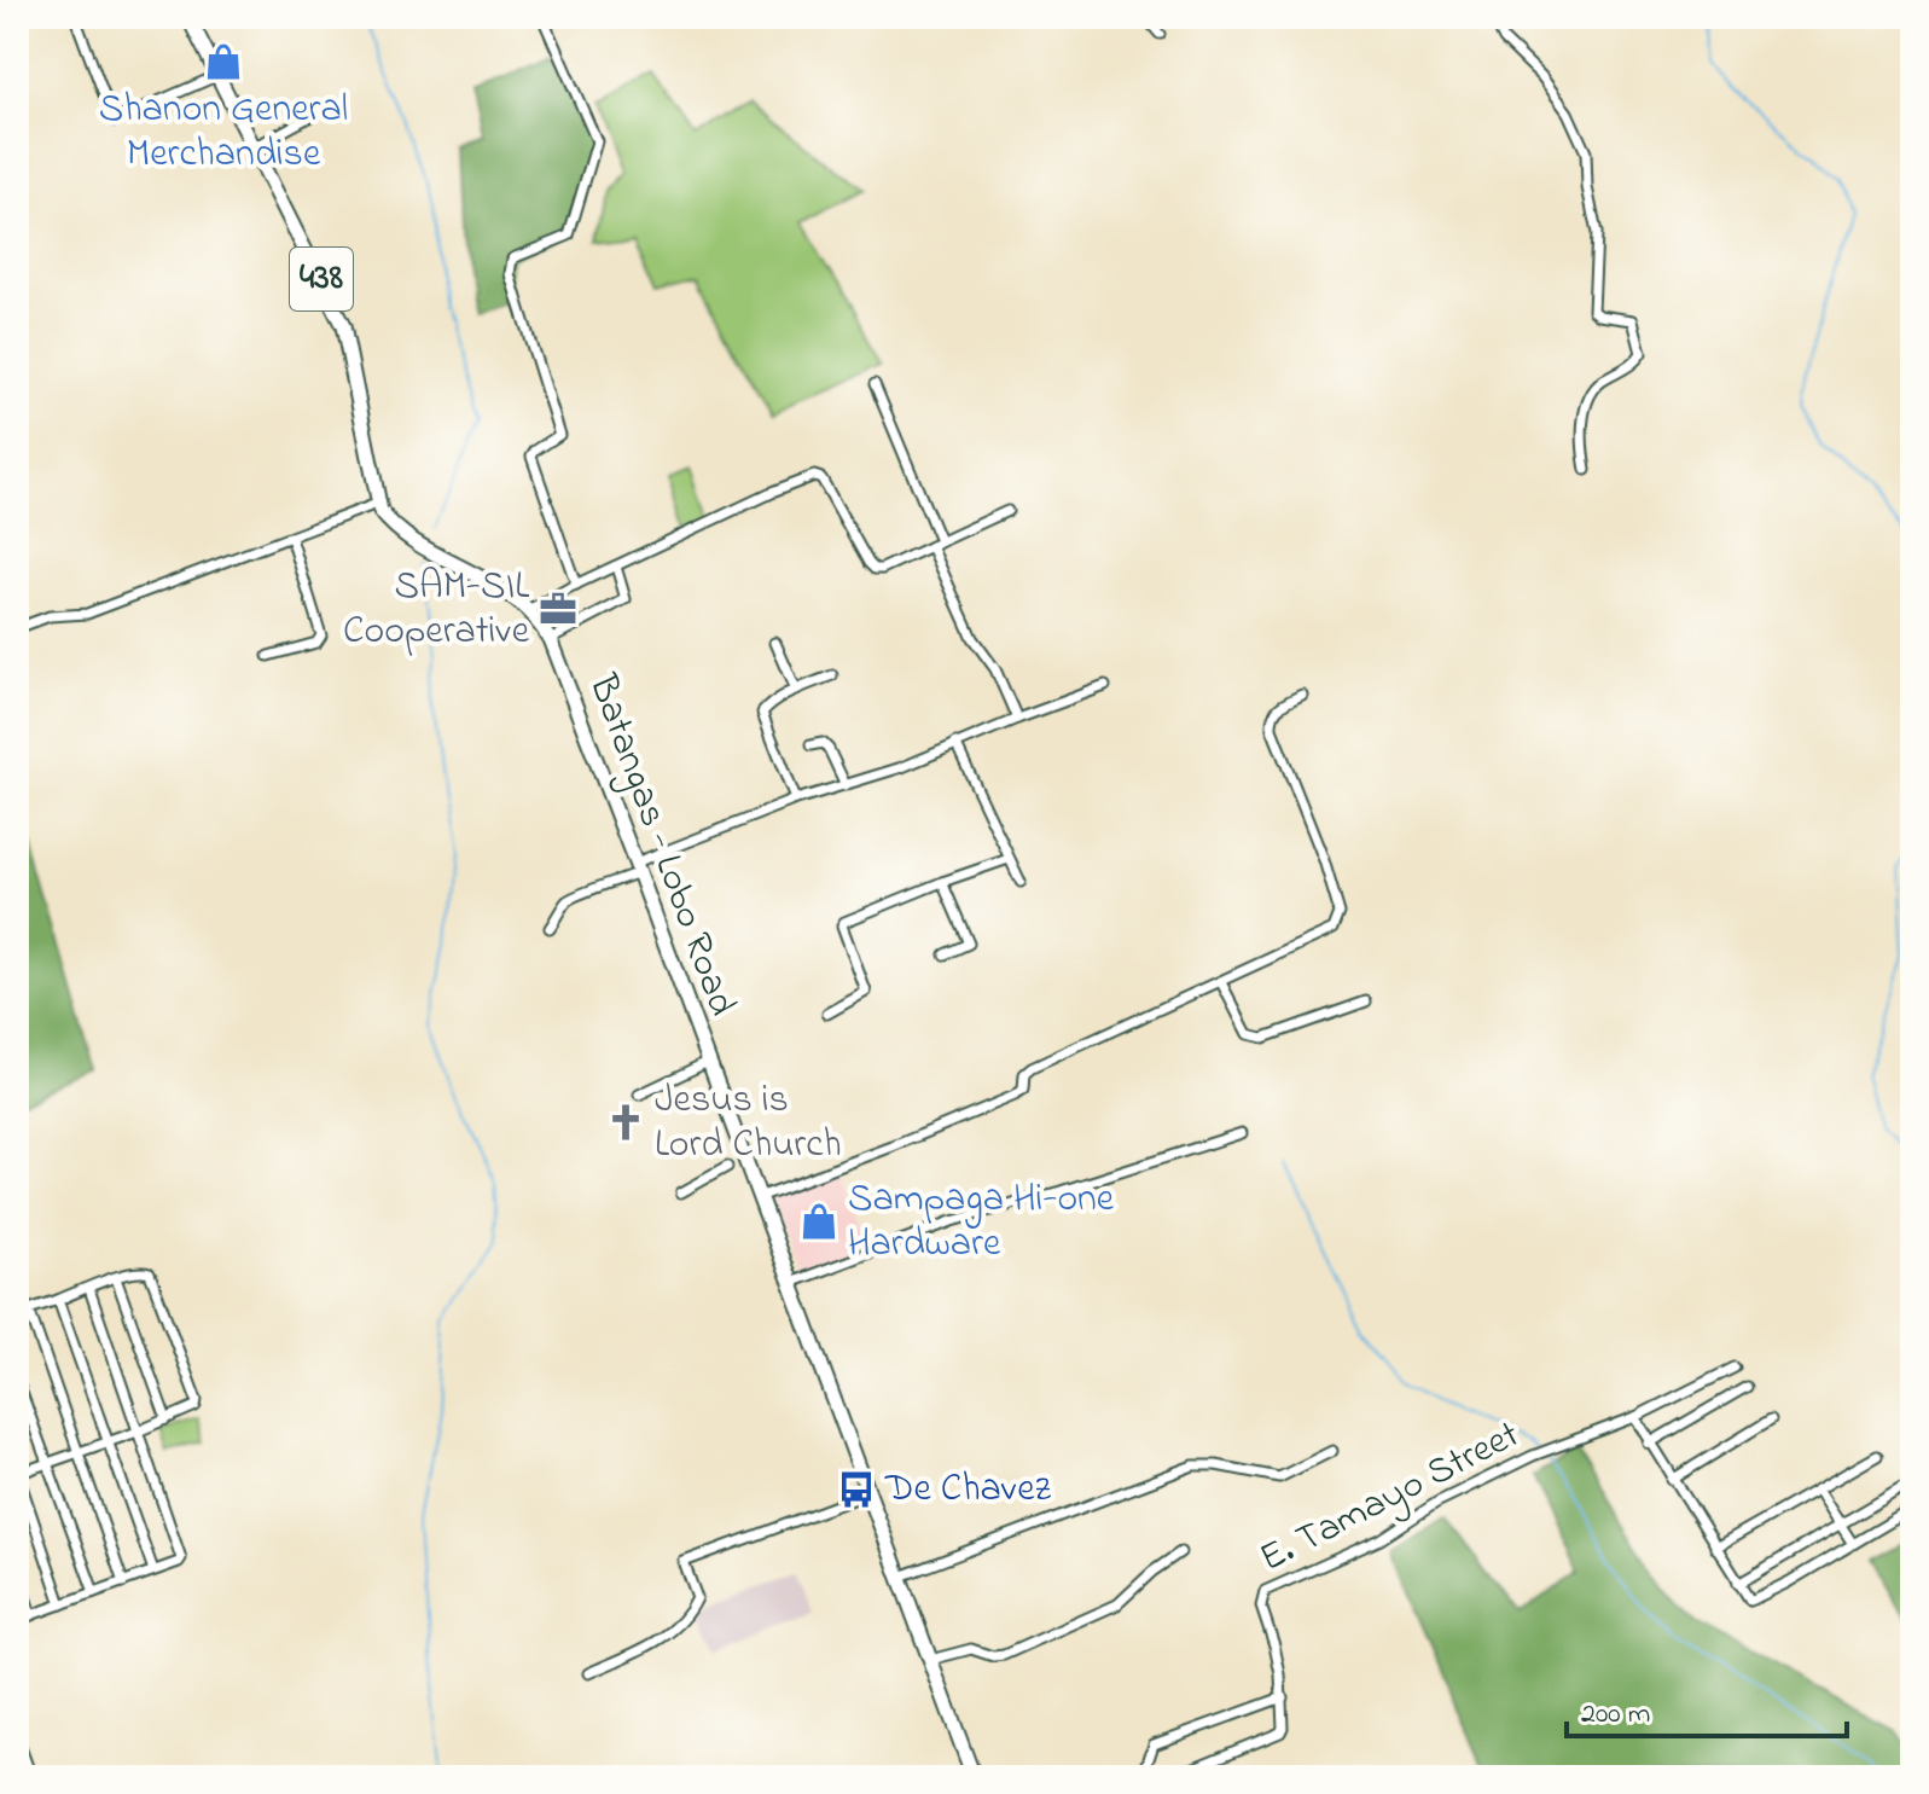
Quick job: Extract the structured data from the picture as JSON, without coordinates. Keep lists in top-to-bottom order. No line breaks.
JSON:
{"streets":{"main road":["438","Batangas - Lobo Road"],"street":["E. Tamayo Street"]},"crossings":[["438","Batangas - Lobo Road"]],"places":{"shop":["Shanon General Merchandise","Sampaga Hi-one Hardware"],"office":["SAM-SIL Cooperative"],"church":["Jesus is Lord Church"],"bus stop":["De Chavez"]},"scale_bar":"200 m"}
